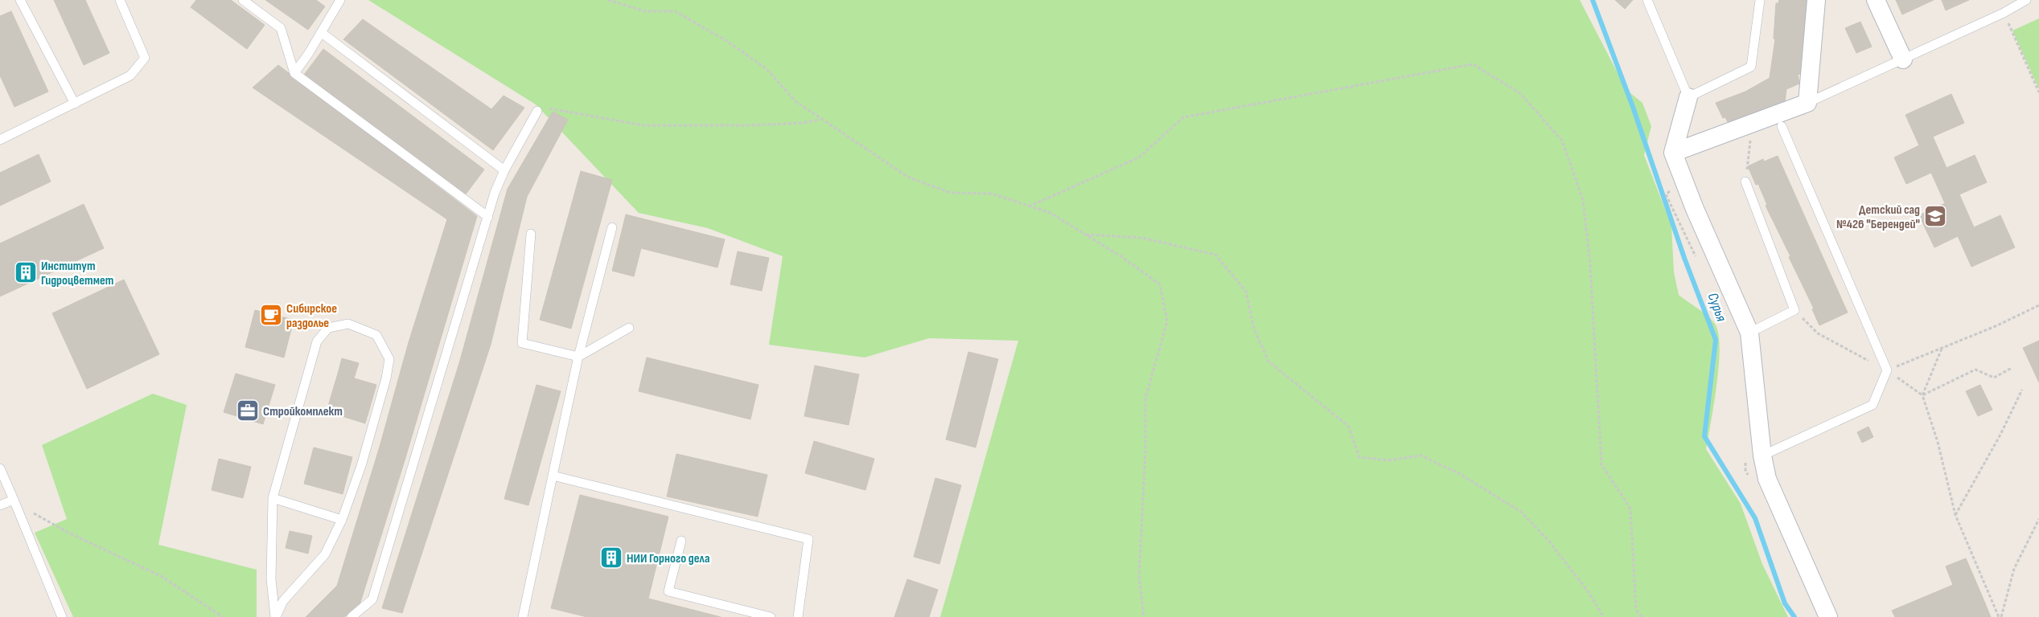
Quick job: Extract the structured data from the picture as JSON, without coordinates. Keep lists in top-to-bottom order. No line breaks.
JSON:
{"water":["Сурья"],"places":{"school or university":["Детский сад №426 \"Берендей\""],"building":["Институт Гидроцветмет","НИИ Горного дела"],"cafe":["Сибирское раздолье"],"office":["Стройкомплект"]}}
